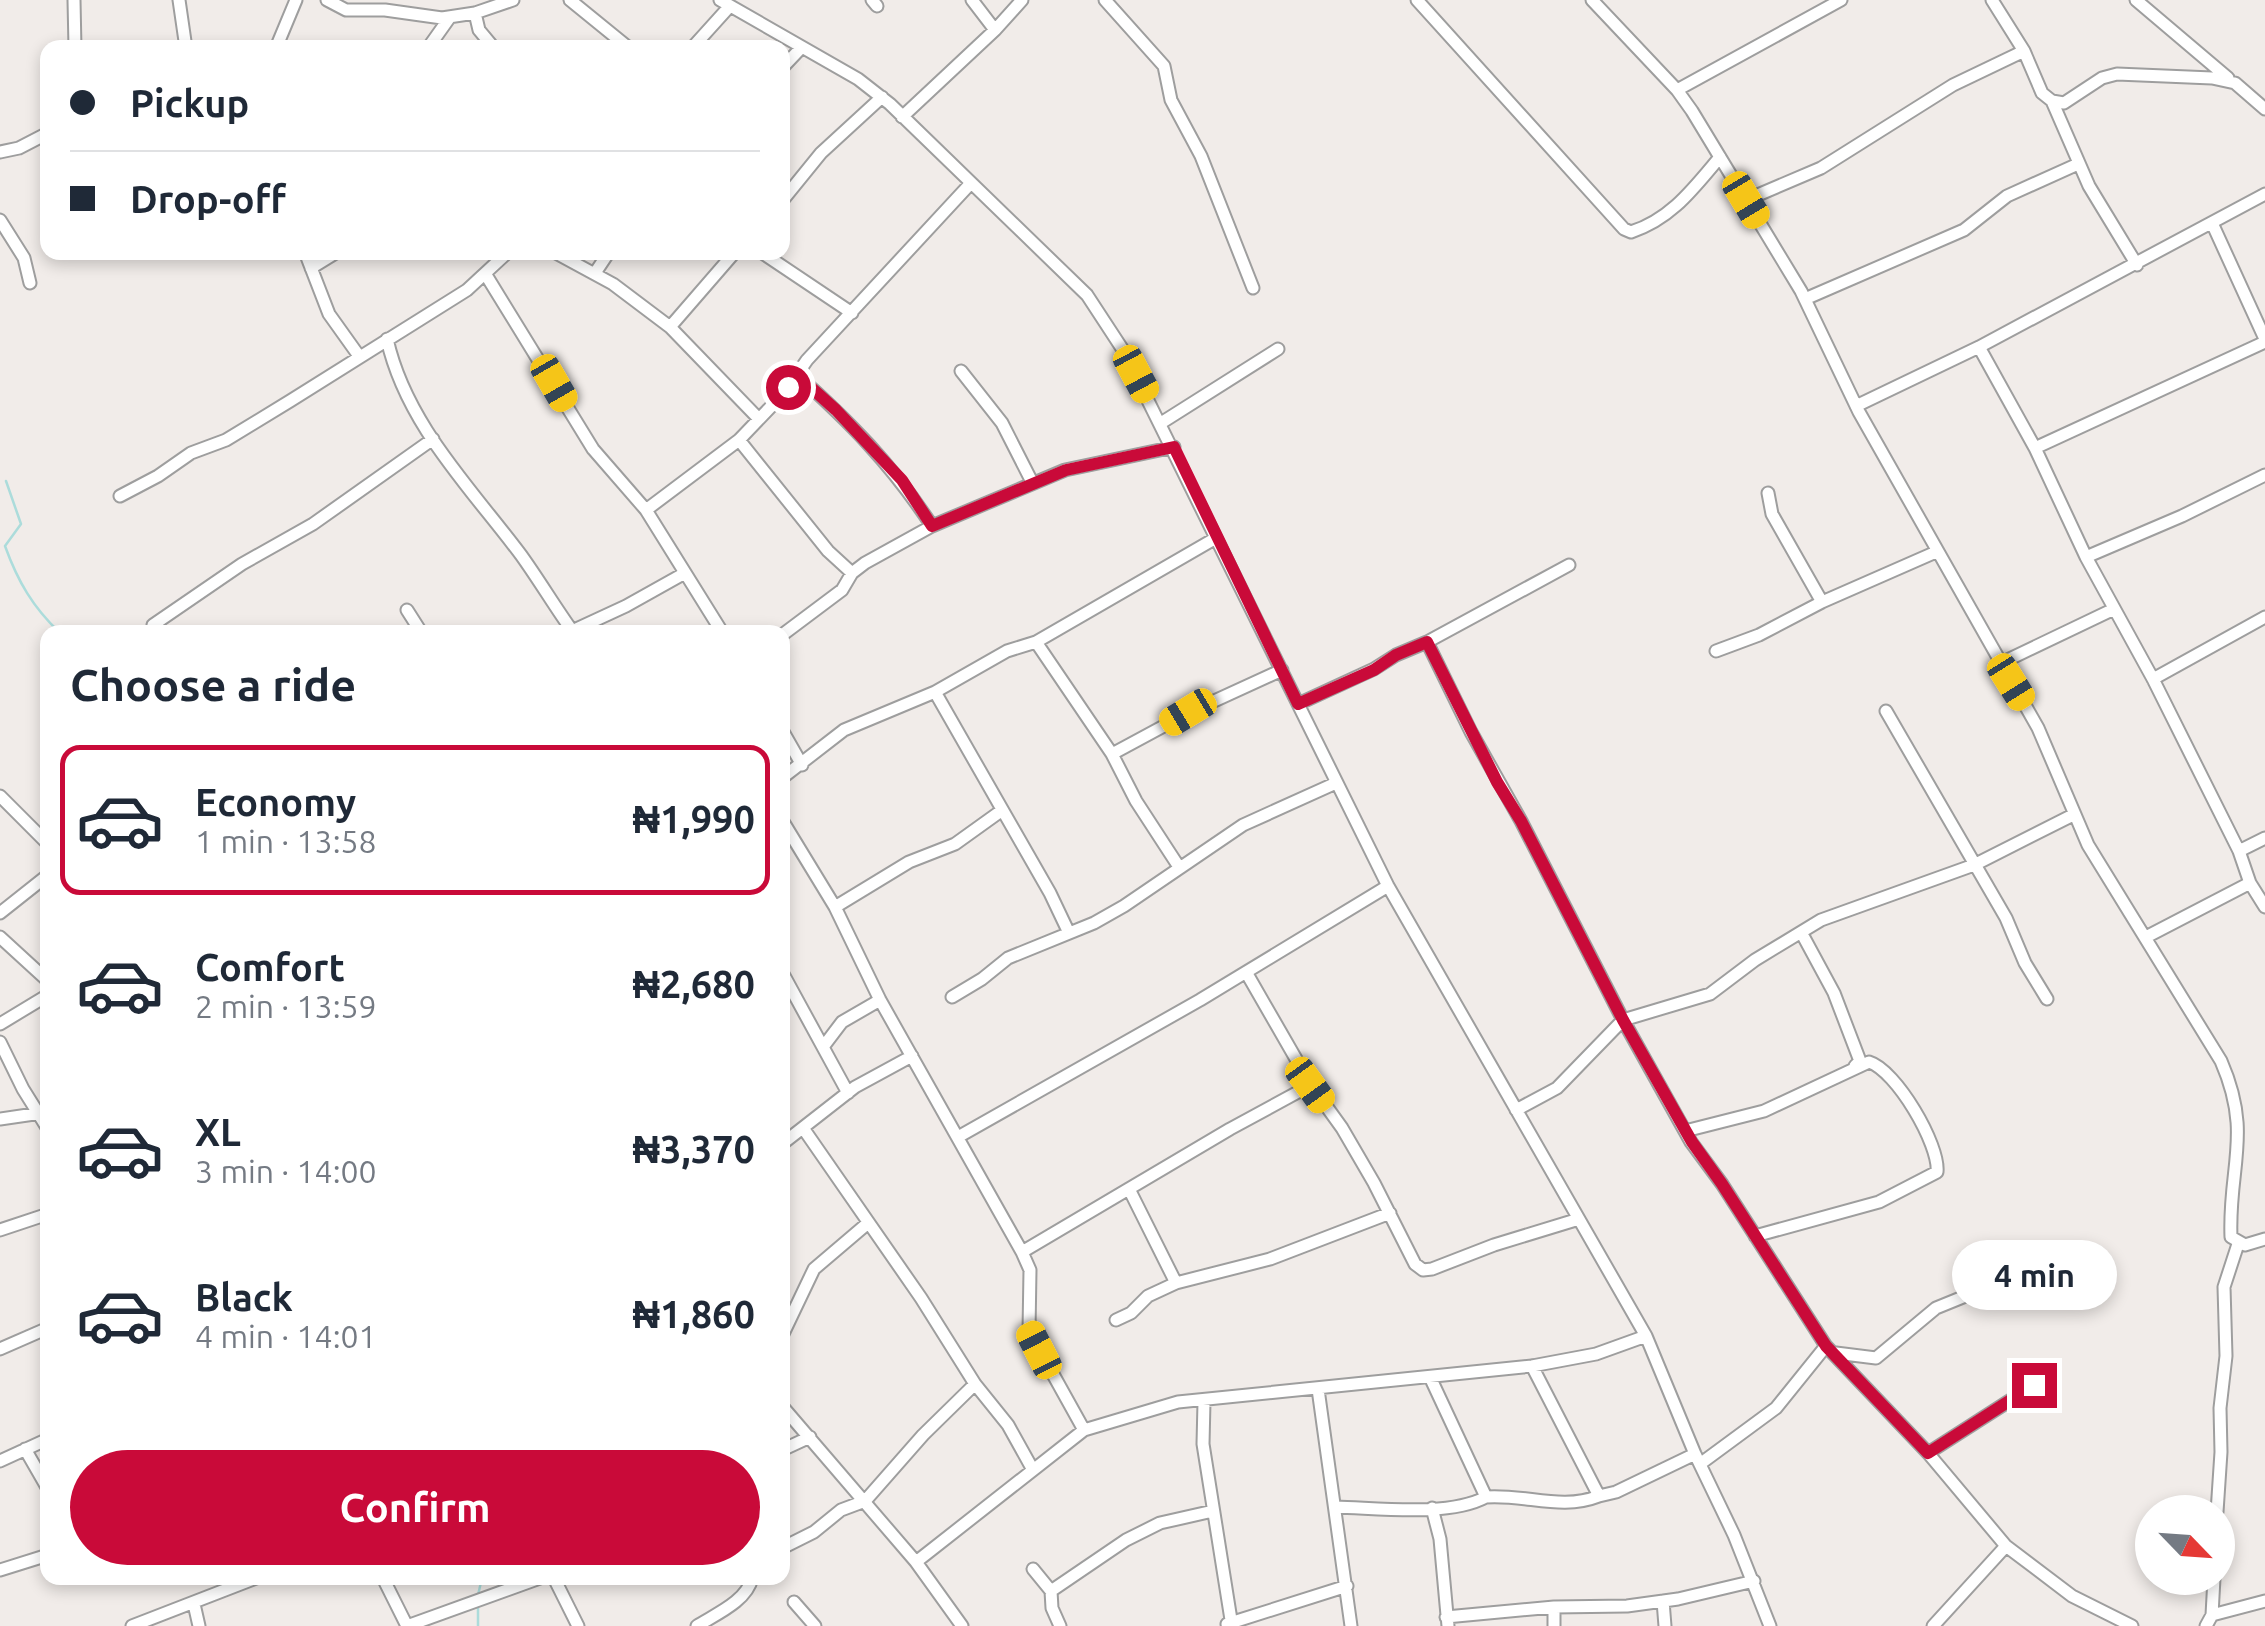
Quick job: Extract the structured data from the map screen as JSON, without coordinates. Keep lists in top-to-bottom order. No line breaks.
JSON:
{"north":"bottom right","page":{"banner":["Pickup","Drop-off"],"heading":"Choose a ride","list":[{"name":"Economy","note":"1 min · 13:58","value":"₦1,990"},{"name":"Comfort","note":"2 min · 13:59","value":"₦2,680"},{"name":"XL","note":"3 min · 14:00","value":"₦3,370"},{"name":"Black","note":"4 min · 14:01","value":"₦1,860"}],"bubble":"4 min","buttons":"Confirm"}}
